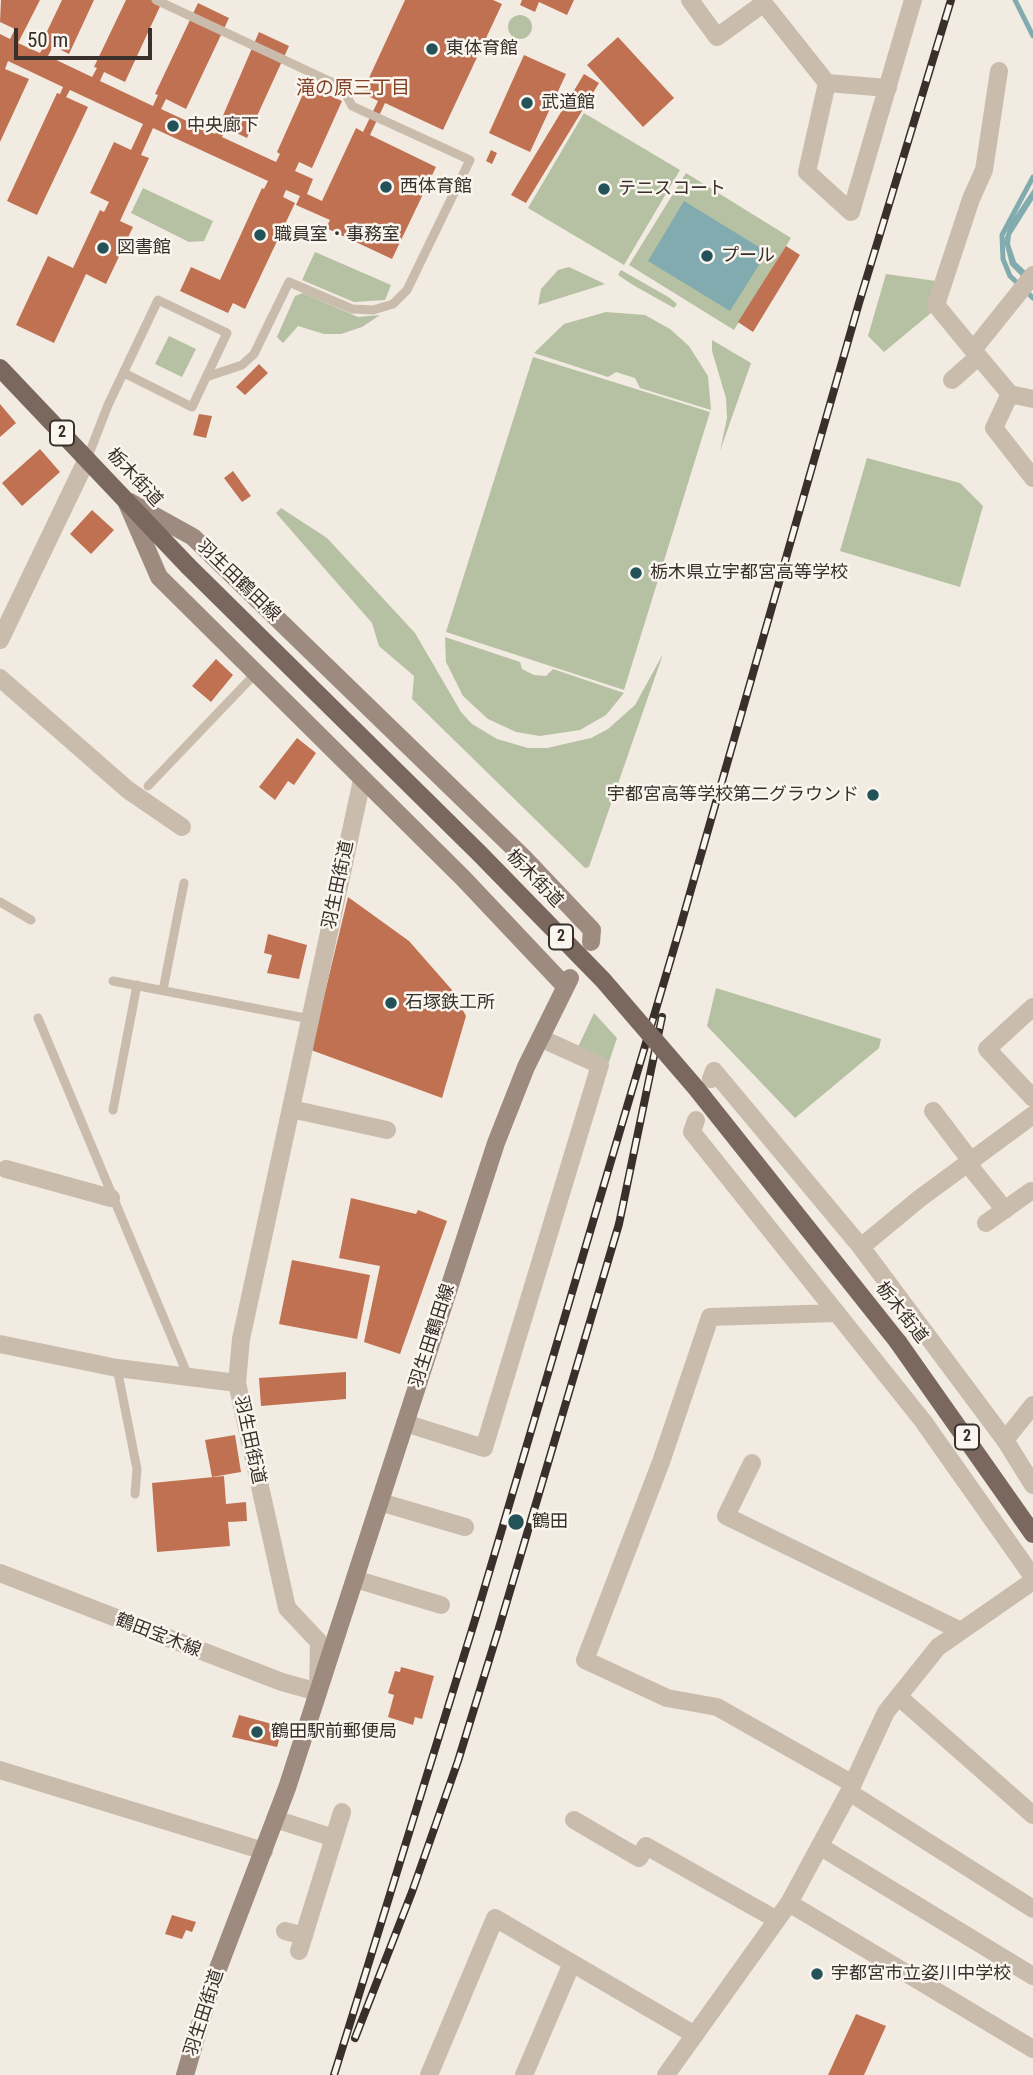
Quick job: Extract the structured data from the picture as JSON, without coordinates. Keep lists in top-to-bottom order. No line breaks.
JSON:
{"streets":{"main road":["2","栃木街道","羽生田鶴田線","羽生田街道"],"street":["鶴田宝木線"]},"crossings":[["栃木街道","羽生田鶴田線"],["羽生田鶴田線","羽生田街道"],["羽生田鶴田線","鶴田宝木線"],["羽生田街道","鶴田宝木線"]],"districts":["滝の原三丁目"],"places":["東体育館","武道館","中央廊下","西体育館","テニスコート","職員室・事務室","図書館","プール","栃木県立宇都宮高等学校","宇都宮高等学校第二グラウンド","石塚鉄工所","鶴田","鶴田駅前郵便局","宇都宮市立姿川中学校"],"scale_bar":"50 m"}
